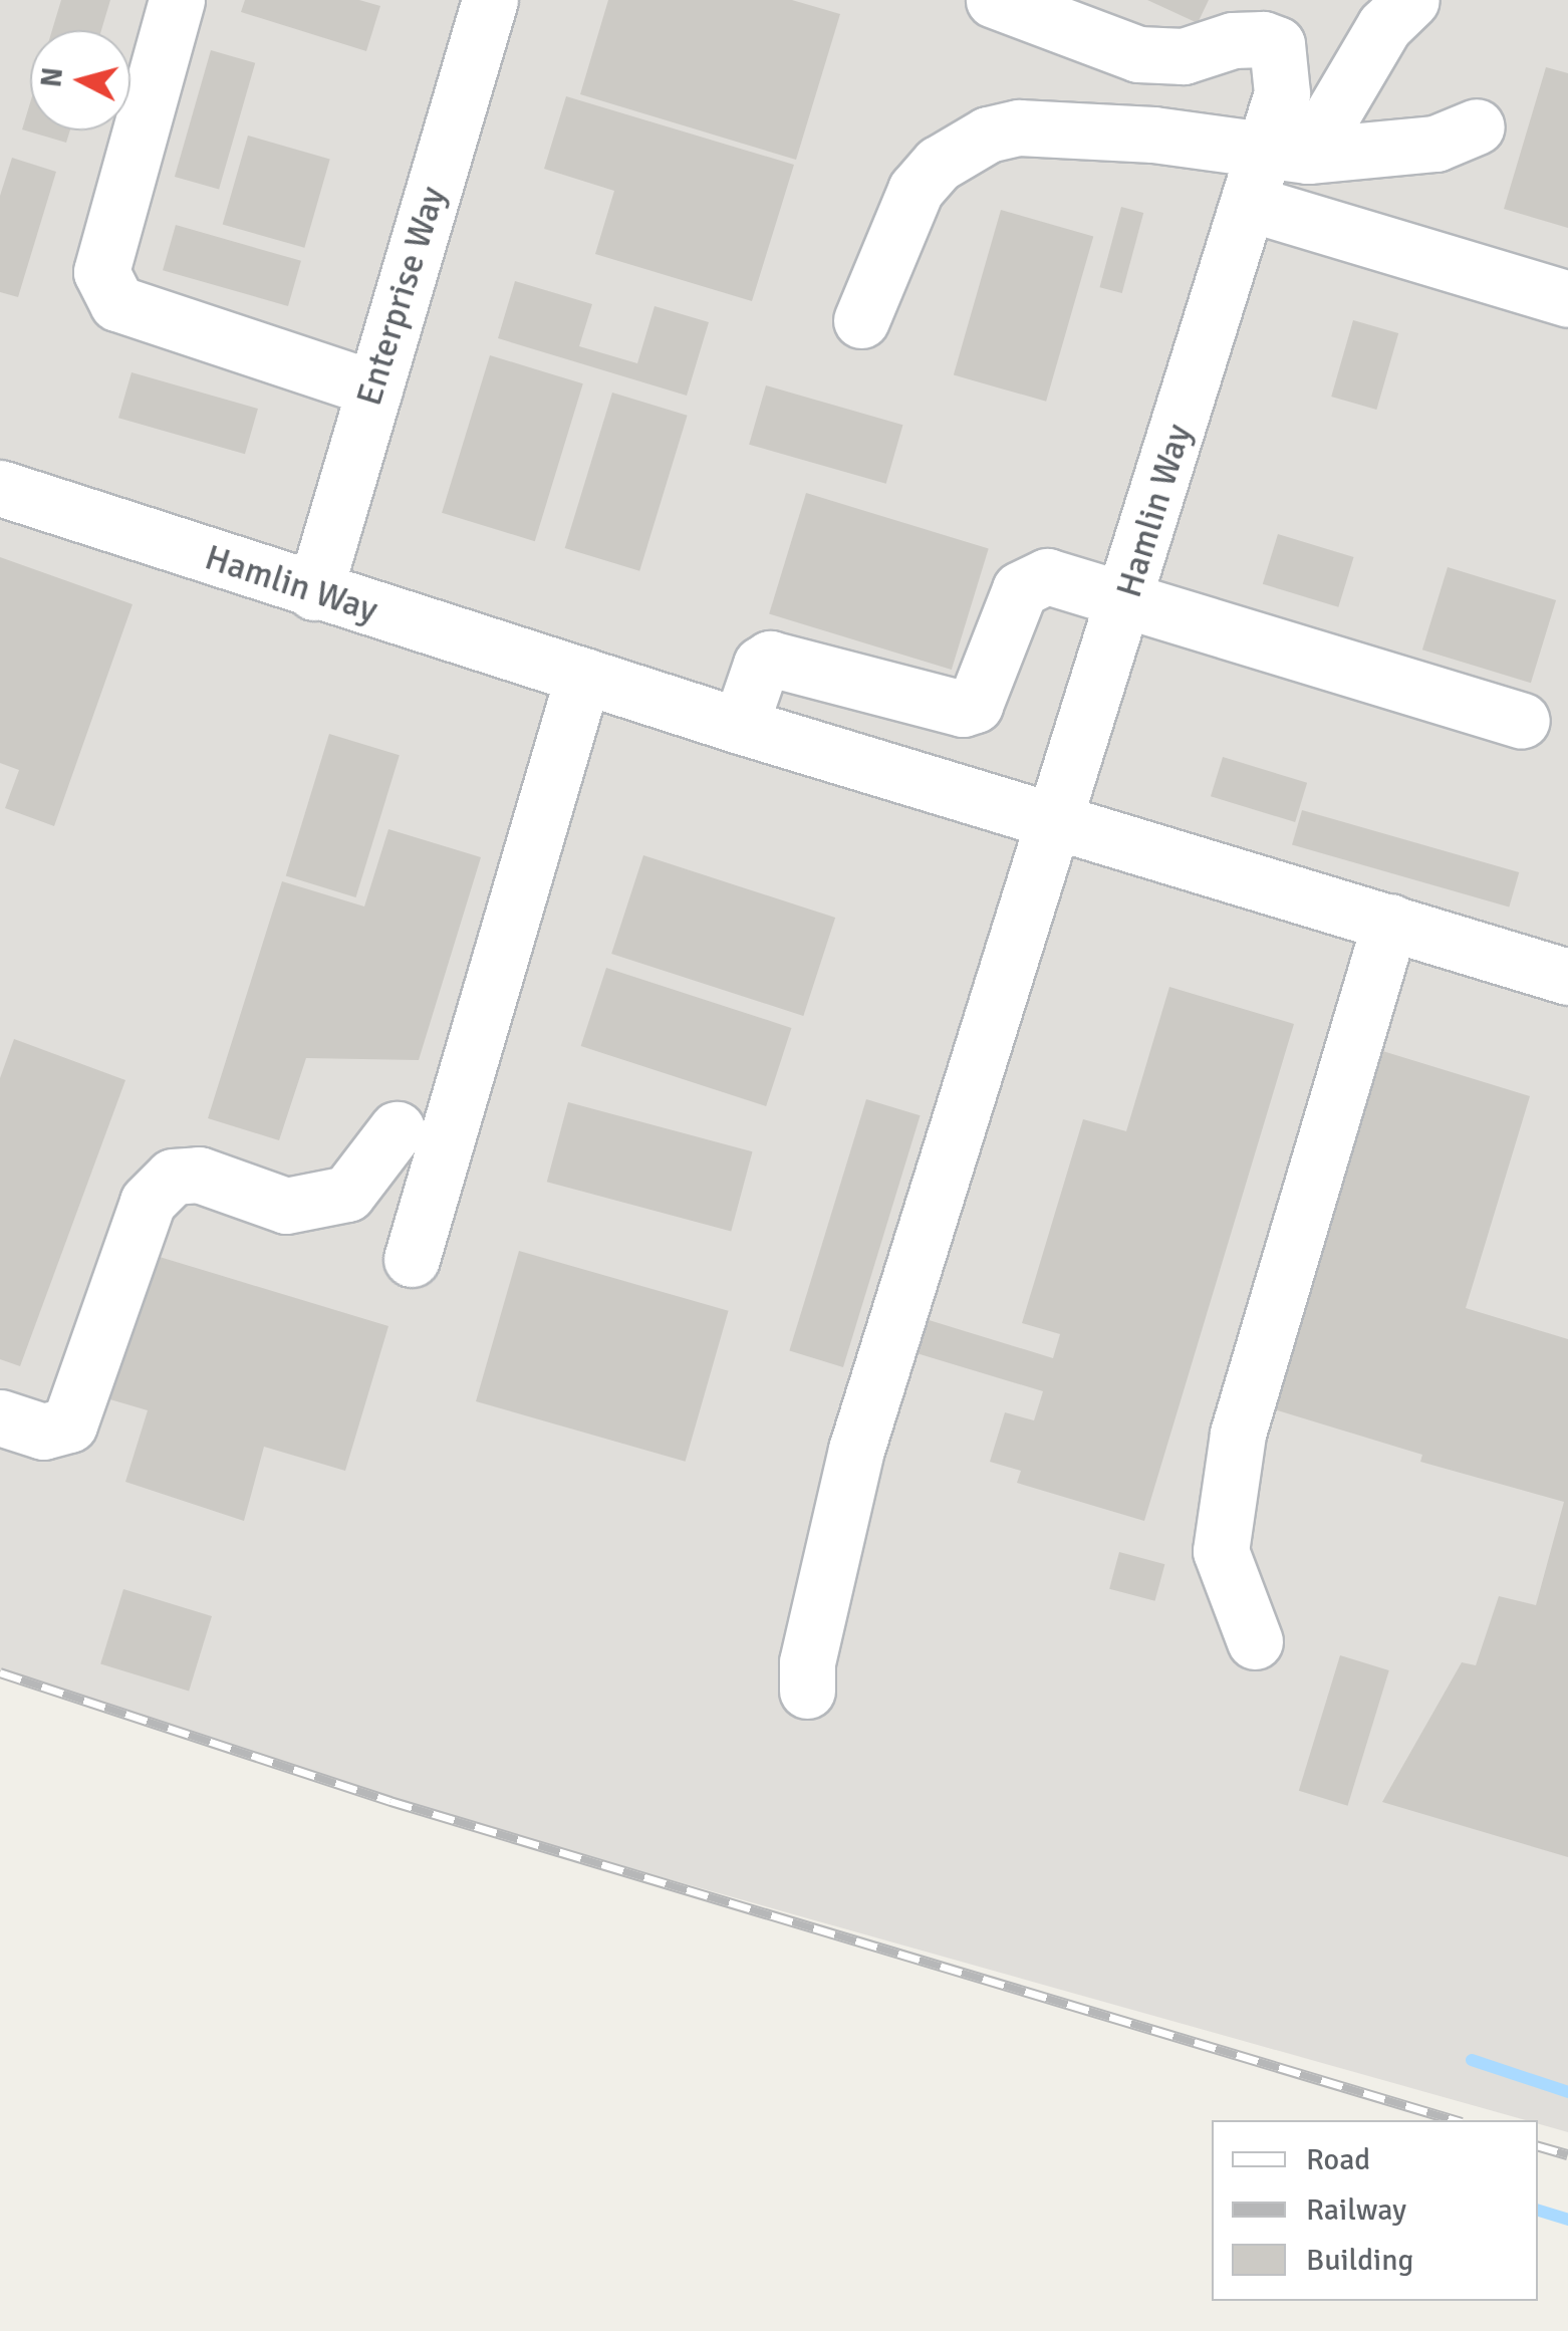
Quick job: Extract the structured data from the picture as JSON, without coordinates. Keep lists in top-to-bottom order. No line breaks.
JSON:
{"streets":{"street":["Enterprise Way","Hamlin Way"]},"crossings":[["Enterprise Way","Hamlin Way"]],"legend":["Road","Railway","Building"],"north":"left"}
